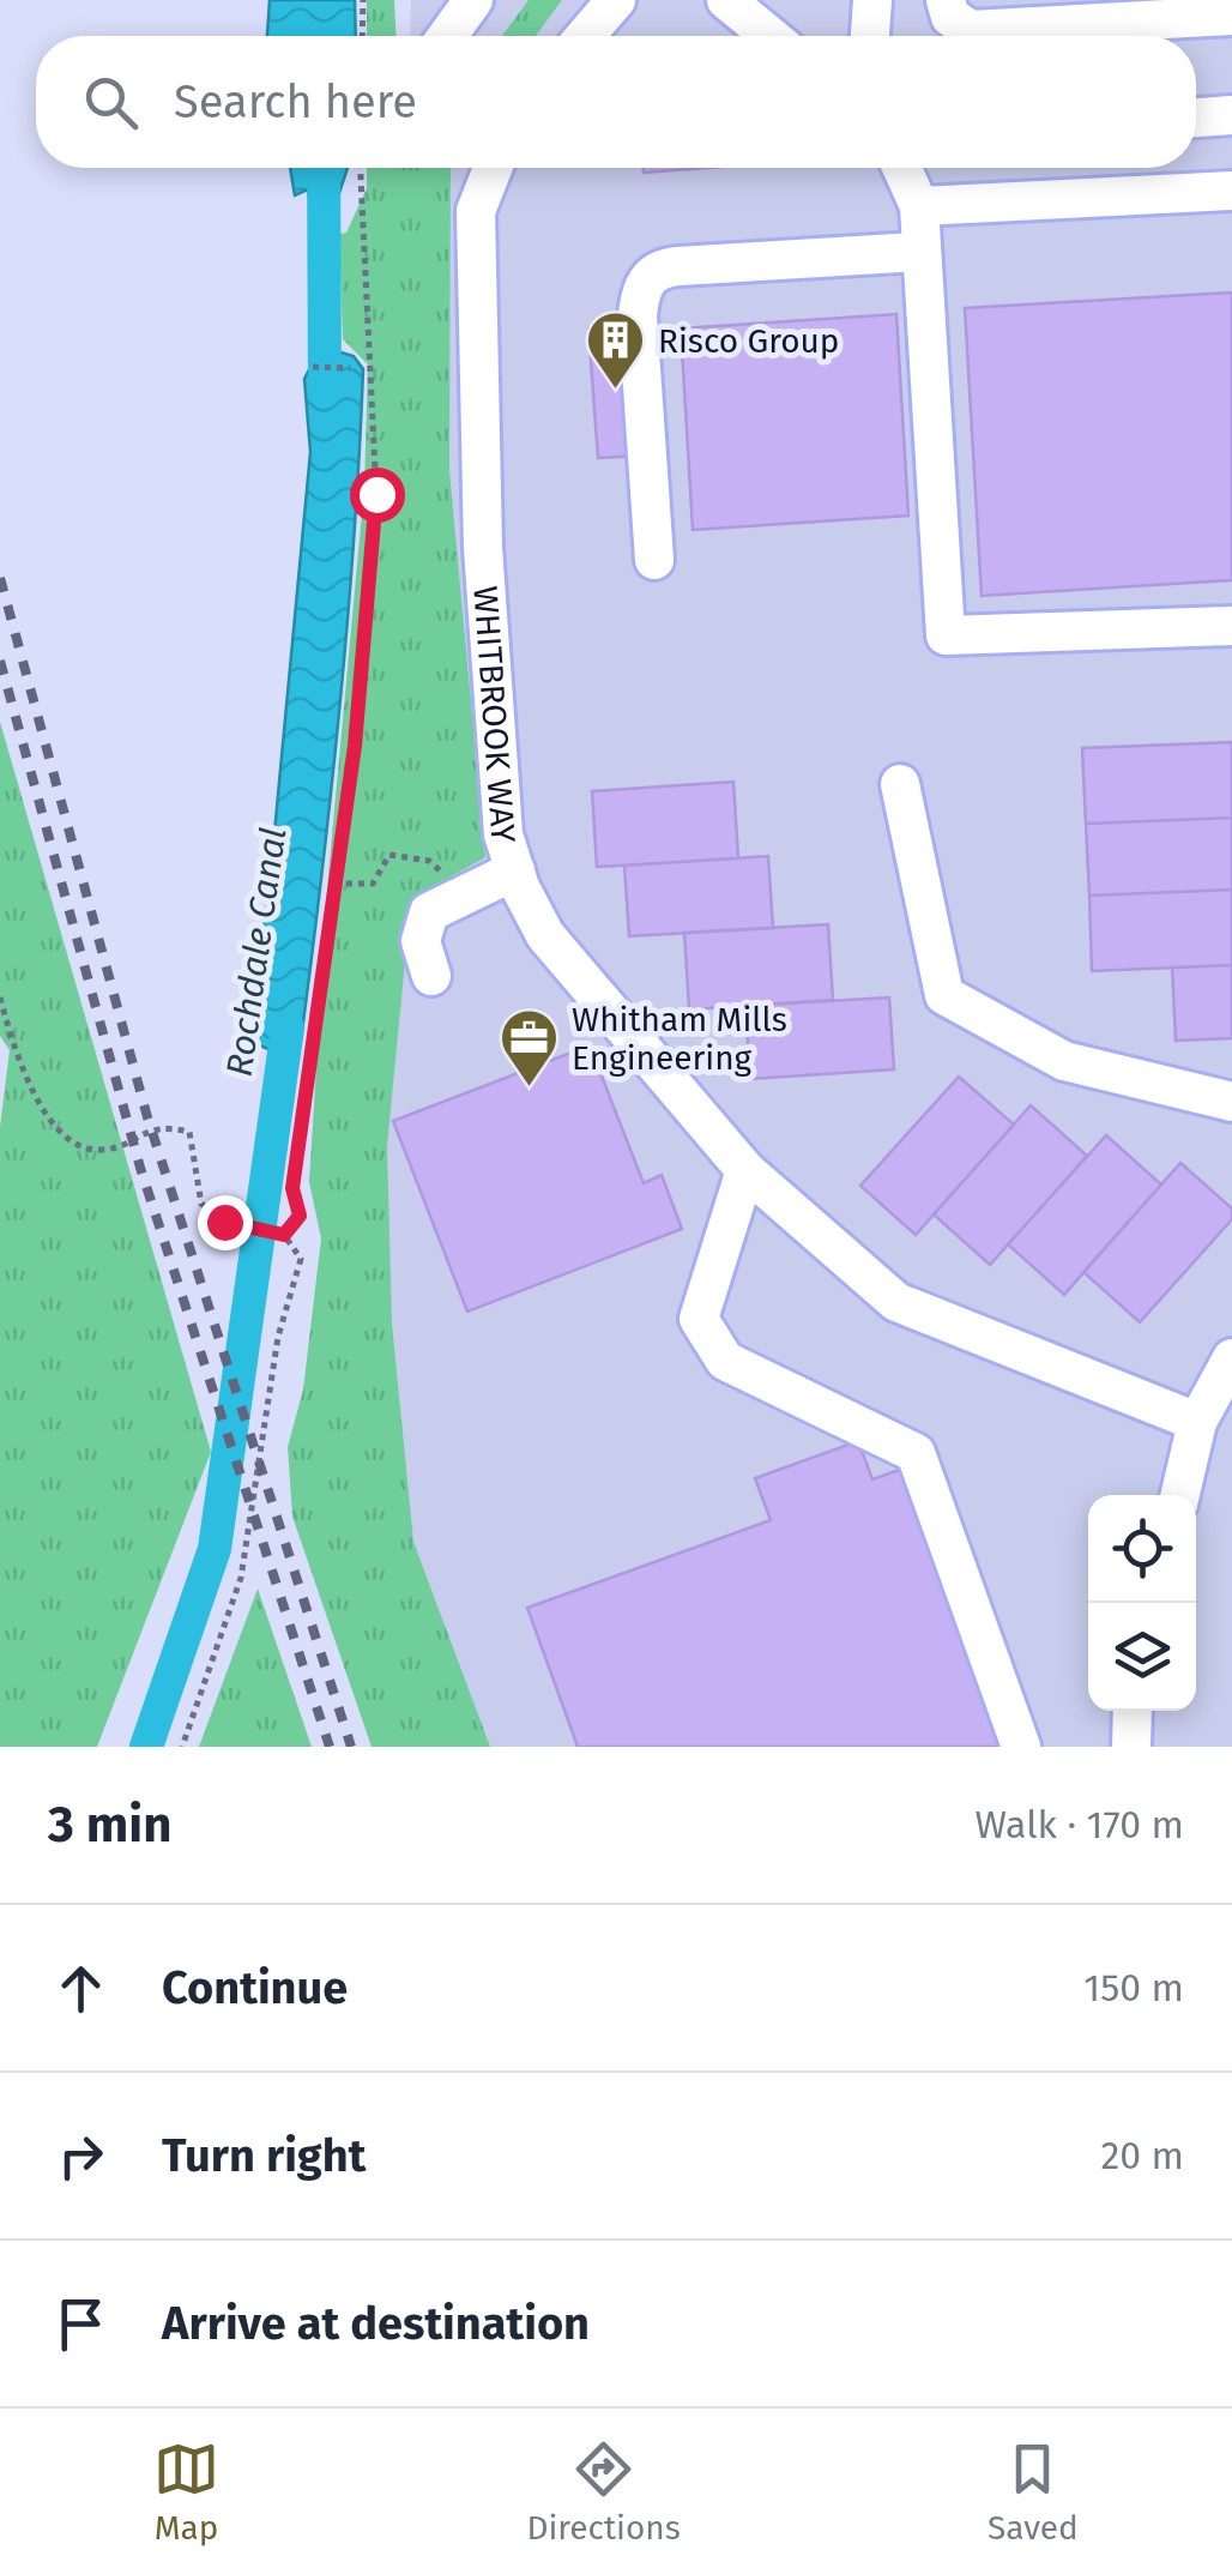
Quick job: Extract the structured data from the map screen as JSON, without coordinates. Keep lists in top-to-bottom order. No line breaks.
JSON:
{"streets":{"street":["WHITBROOK WAY"]},"water":["Rochdale Canal"],"places":{"building":["Risco Group"],"office":["Whitham Mills Engineering"]},"page":{"search":"Search here","heading":["3 min","Walk · 170 m"],"list":[["Continue","150 m"],["Turn right","20 m"],"Arrive at destination"],"nav":["Map","Directions","Saved"]}}
